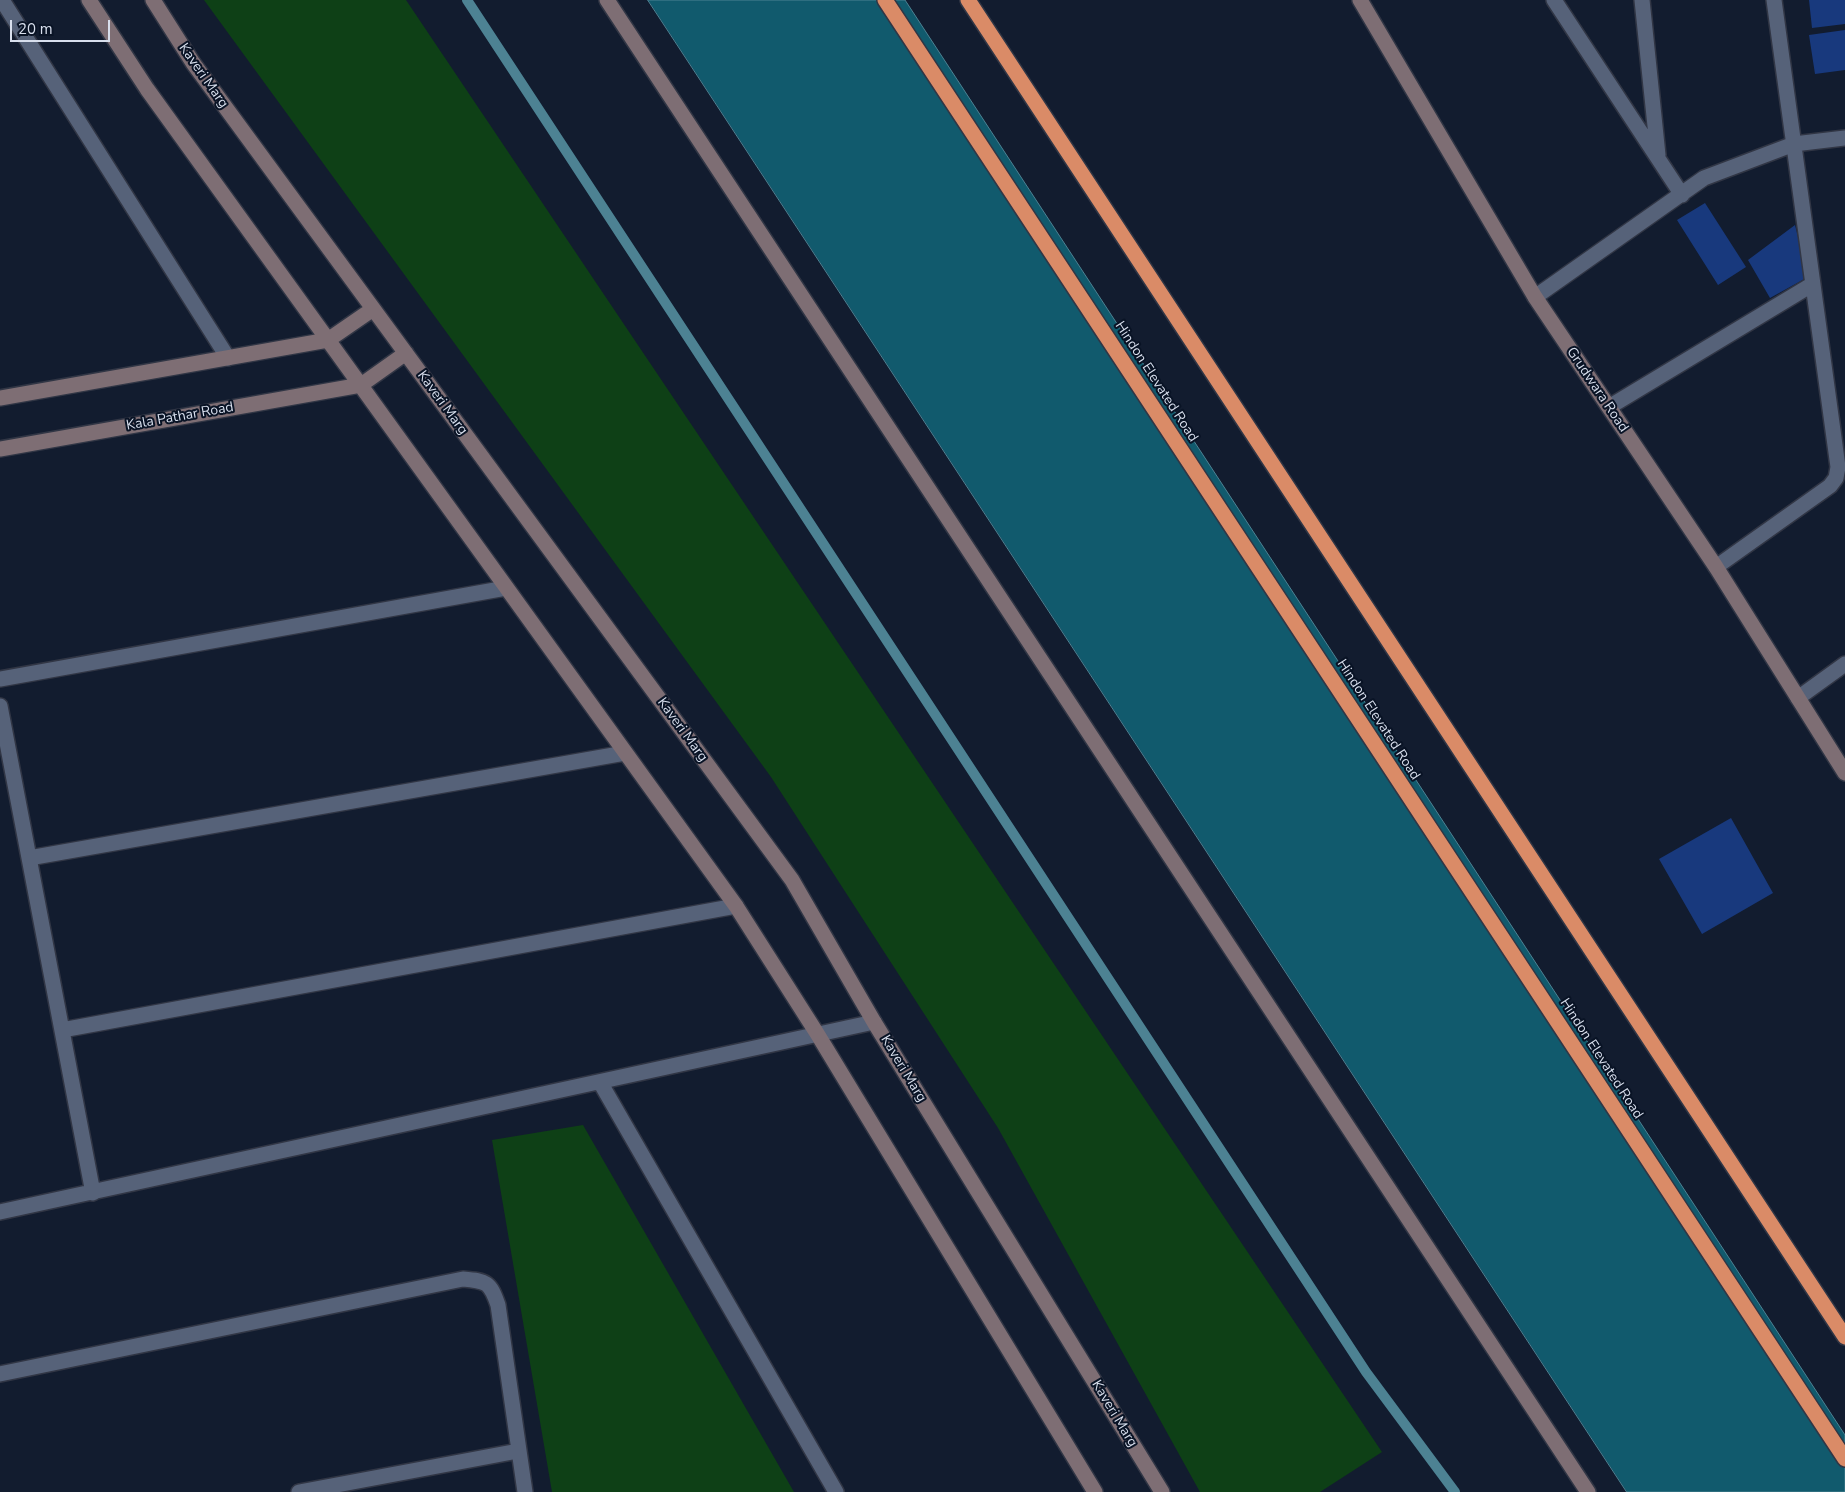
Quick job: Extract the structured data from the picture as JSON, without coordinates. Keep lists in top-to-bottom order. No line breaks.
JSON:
{"streets":{"highway":["Hindon Elevated Road"],"street":["Kaveri Marg","Grudwara Road","Kala Pathar Road"]},"scale_bar":"20 m"}
